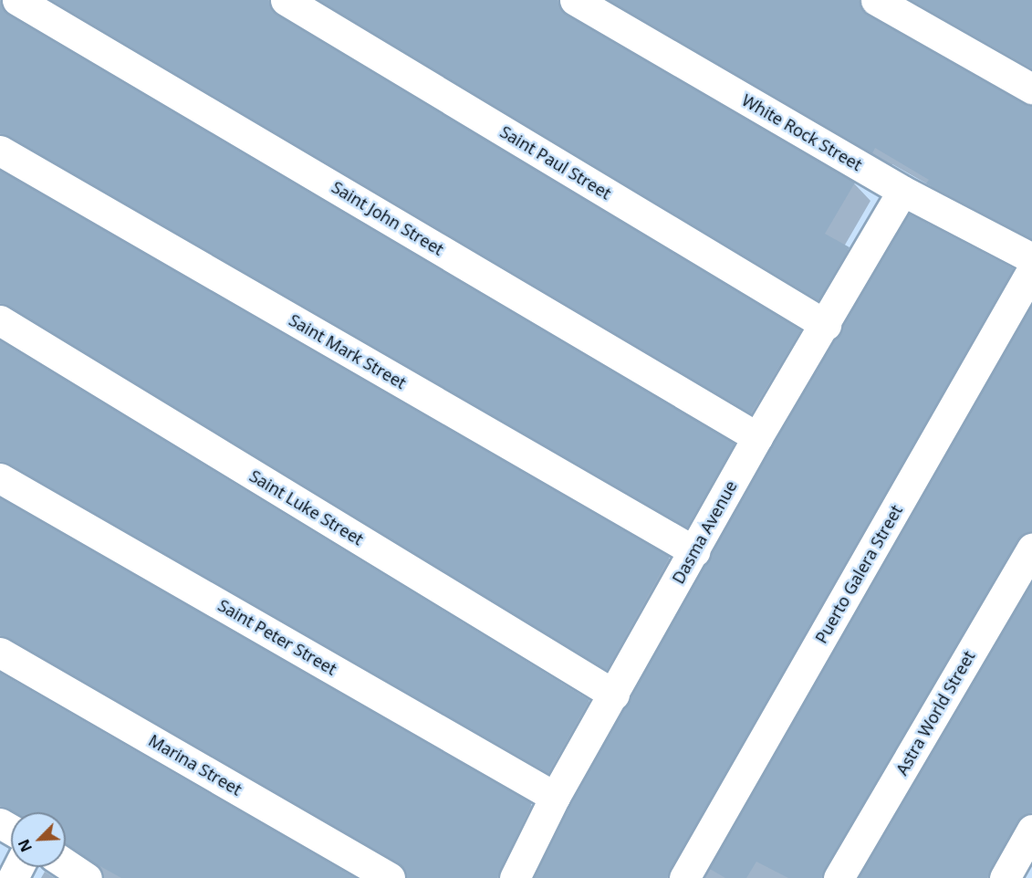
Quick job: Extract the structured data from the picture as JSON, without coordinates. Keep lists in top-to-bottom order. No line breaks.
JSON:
{"streets":{"street":["White Rock Street","Saint Paul Street","Saint John Street","Saint Mark Street","Saint Luke Street","Dasma Avenue","Puerto Galera Street","Saint Peter Street","Astra World Street","Marina Street"]},"crossings":[["White Rock Street","Dasma Avenue"],["Saint Paul Street","Dasma Avenue"],["Saint John Street","Dasma Avenue"],["Saint Mark Street","Dasma Avenue"],["Saint Luke Street","Dasma Avenue"],["Dasma Avenue","Saint Peter Street"]],"north":"bottom left"}
